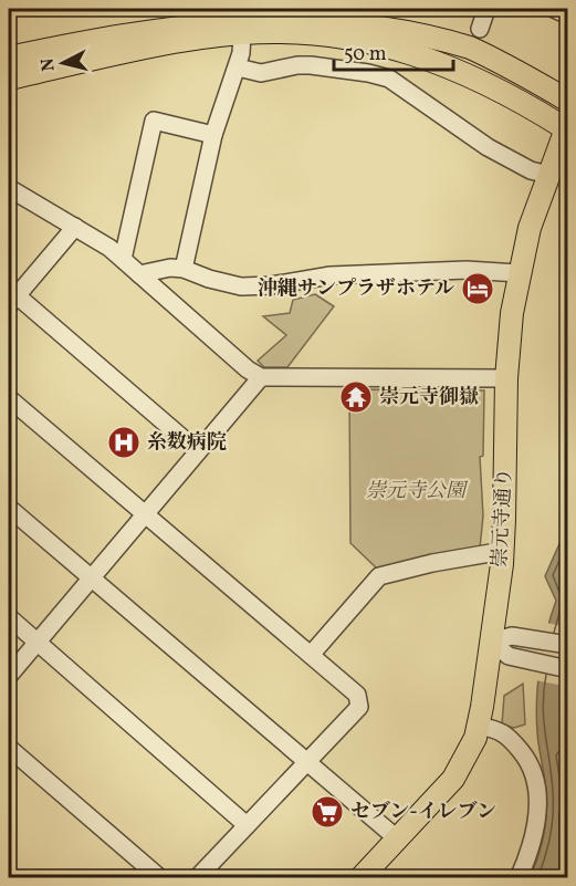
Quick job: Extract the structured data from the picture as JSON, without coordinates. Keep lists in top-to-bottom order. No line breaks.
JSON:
{"streets":{"main road":["崇元寺通り"]},"parks":["崇元寺公園"],"places":{"hotel":["沖縄サンプラザホテル"],"temple":["崇元寺御嶽"],"hospital":["糸数病院"],"supermarket":["セブン-イレブン"]},"scale_bar":"50 m","north":"left"}
